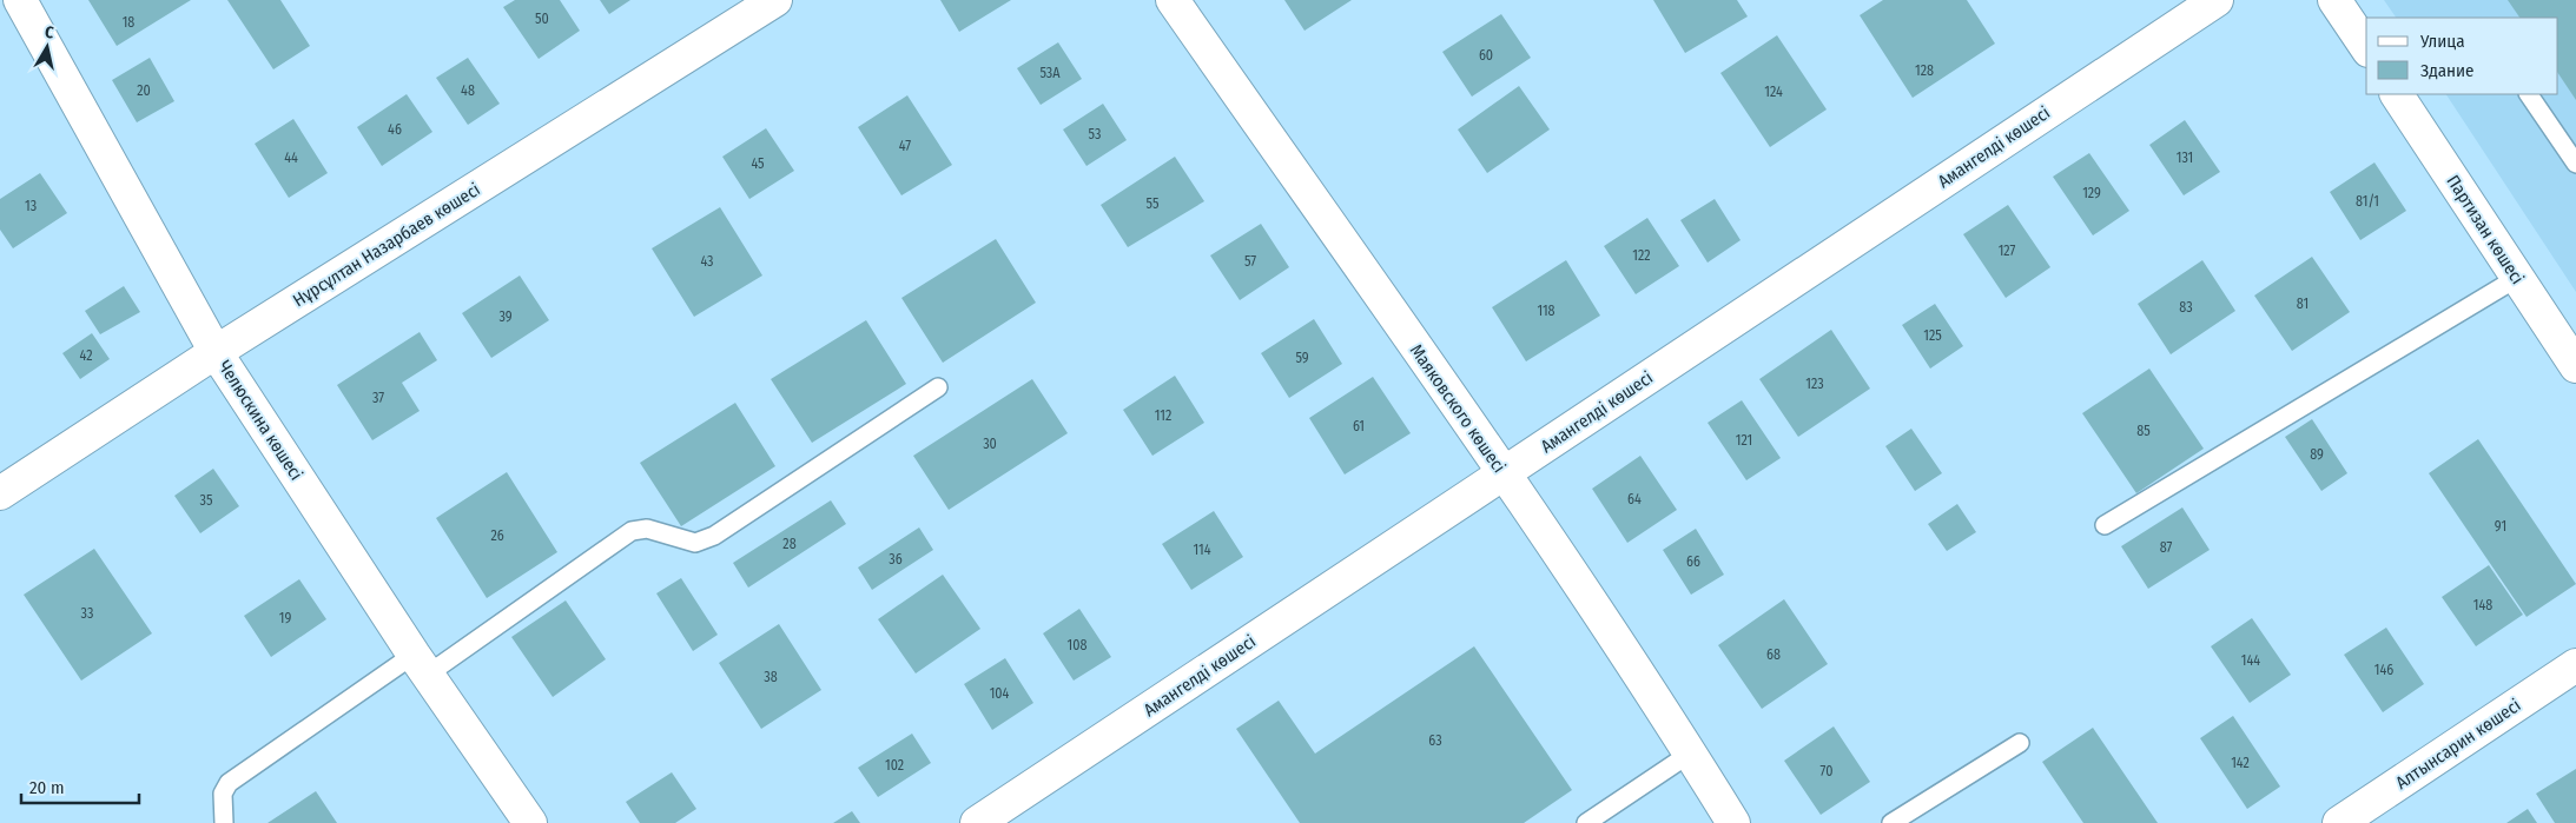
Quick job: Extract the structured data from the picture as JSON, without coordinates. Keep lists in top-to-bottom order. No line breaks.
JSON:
{"streets":{"street":["Амангелді көшесі","Партизан көшесі","Нұрсұлтан Назарбаев көшесі","Маяковского көшесі","Челюскина көшесі","Алтынсарин көшесі"]},"crossings":[["Амангелді көшесі","Маяковского көшесі"],["Нұрсұлтан Назарбаев көшесі","Челюскина көшесі"]],"house_numbers":["50","18","60","128","53А","20","48","124","46","53","47","44","131","45","129","81/1","55","13","127","122","43","57","81","83","118","39","125","42","59","123","37","112","61","85","121","30","89","64","35","91","26","28","87","114","36","66","148","33","19","108","68","144","146","38","104","63","142","102","70"],"legend":["Улица","Здание"],"scale_bar":"20 m","north":"top"}
